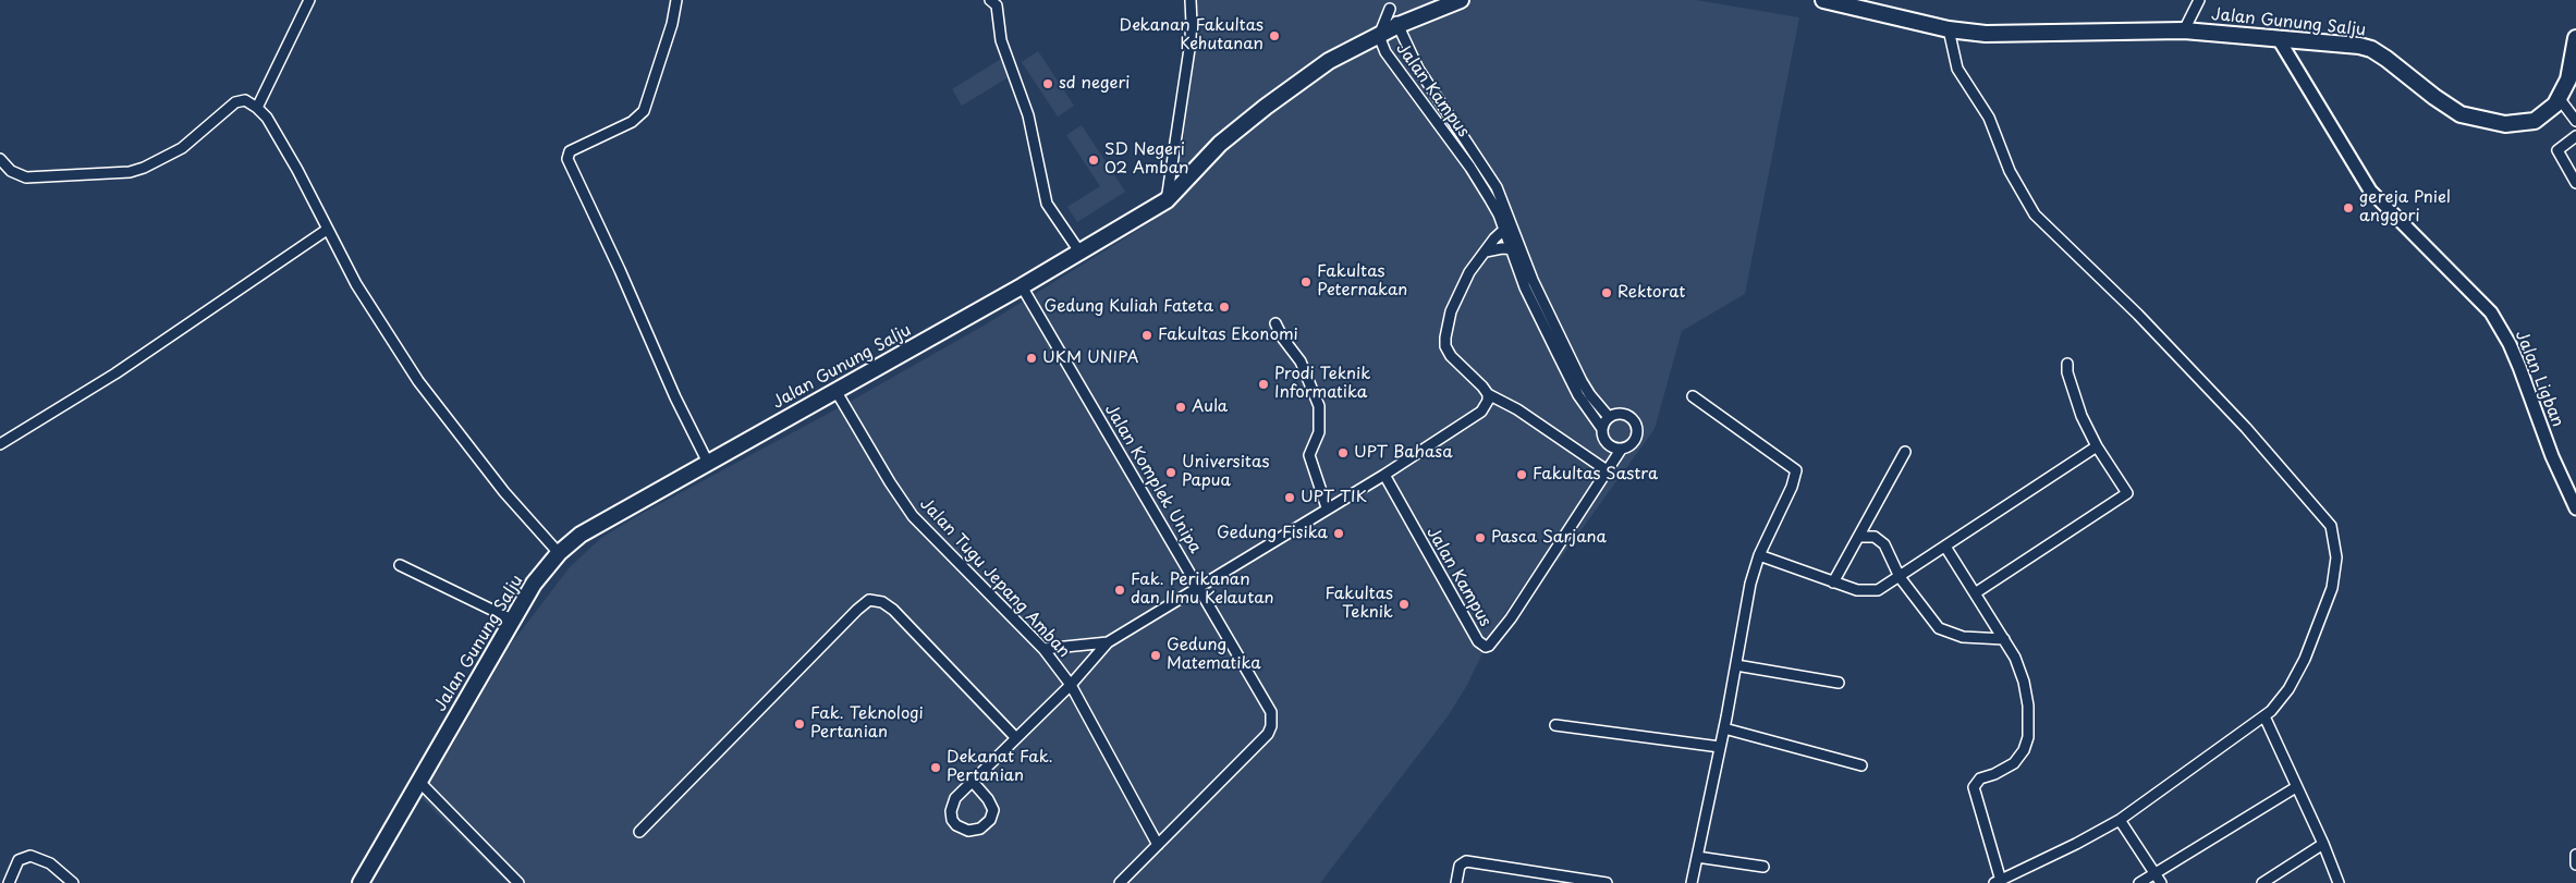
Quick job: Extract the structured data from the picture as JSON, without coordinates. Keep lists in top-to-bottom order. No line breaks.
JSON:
{"streets":{"main road":["Jalan Gunung Salju","Jalan Ligban"],"street":["Jalan Kampus","Jalan Komplek Unipa","Jalan Tugu Jepang Amban"]},"crossings":[["Jalan Gunung Salju","Jalan Kampus"],["Jalan Gunung Salju","Jalan Ligban"],["Jalan Gunung Salju","Jalan Komplek Unipa"],["Jalan Gunung Salju","Jalan Tugu Jepang Amban"],["Jalan Komplek Unipa","Jalan Tugu Jepang Amban"]],"places":["Dekanan Fakultas Kehutanan","sd negeri","SD Negeri 02 Amban","gereja Pniel anggori","Fakultas Peternakan","Rektorat","Gedung Kuliah Fateta","Fakultas Ekonomi","UKM UNIPA","Prodi Teknik Informatika","Aula","UPT Bahasa","Universitas Papua","Fakultas Sastra","UPT TIK","Gedung Fisika","Pasca Sarjana","Fak. Perikanan dan Ilmu Kelautan","Fakultas Teknik","Gedung Matematika","Fak. Teknologi Pertanian","Dekanat Fak. Pertanian"]}
